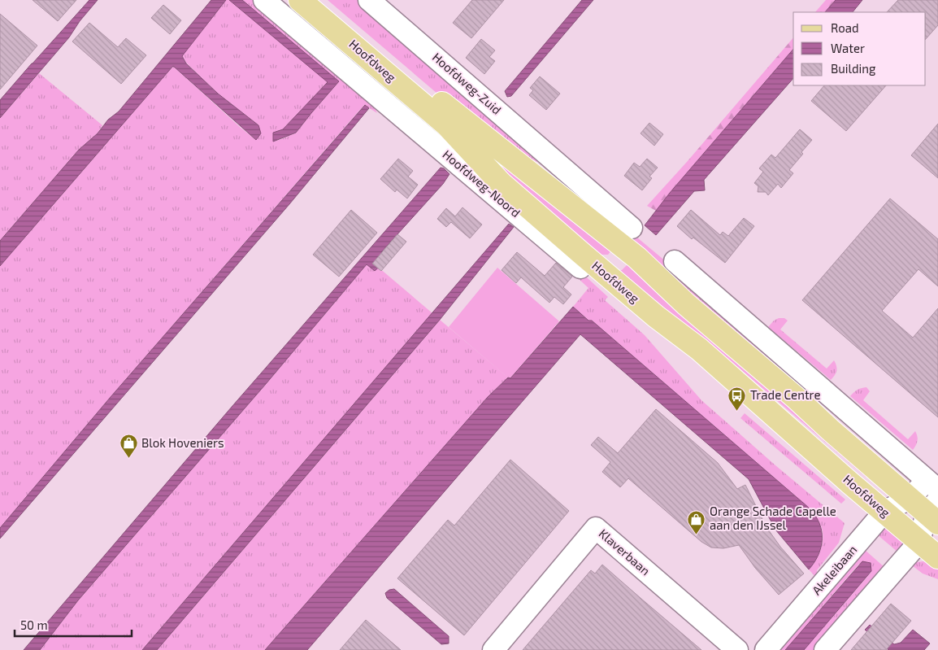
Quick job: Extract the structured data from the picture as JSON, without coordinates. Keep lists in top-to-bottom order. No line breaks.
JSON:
{"streets":{"main road":["Hoofdweg"],"street":["Hoofdweg-Zuid","Hoofdweg-Noord","Klaverbaan","Akeleibaan"]},"crossings":[["Hoofdweg","Hoofdweg-Zuid"],["Hoofdweg","Hoofdweg-Noord"],["Hoofdweg","Akeleibaan"]],"places":{"bus stop":["Trade Centre"],"shop":["Blok Hoveniers","Orange Schade Capelle aan den IJssel"]},"legend":["Road","Water","Building"],"scale_bar":"50 m"}
